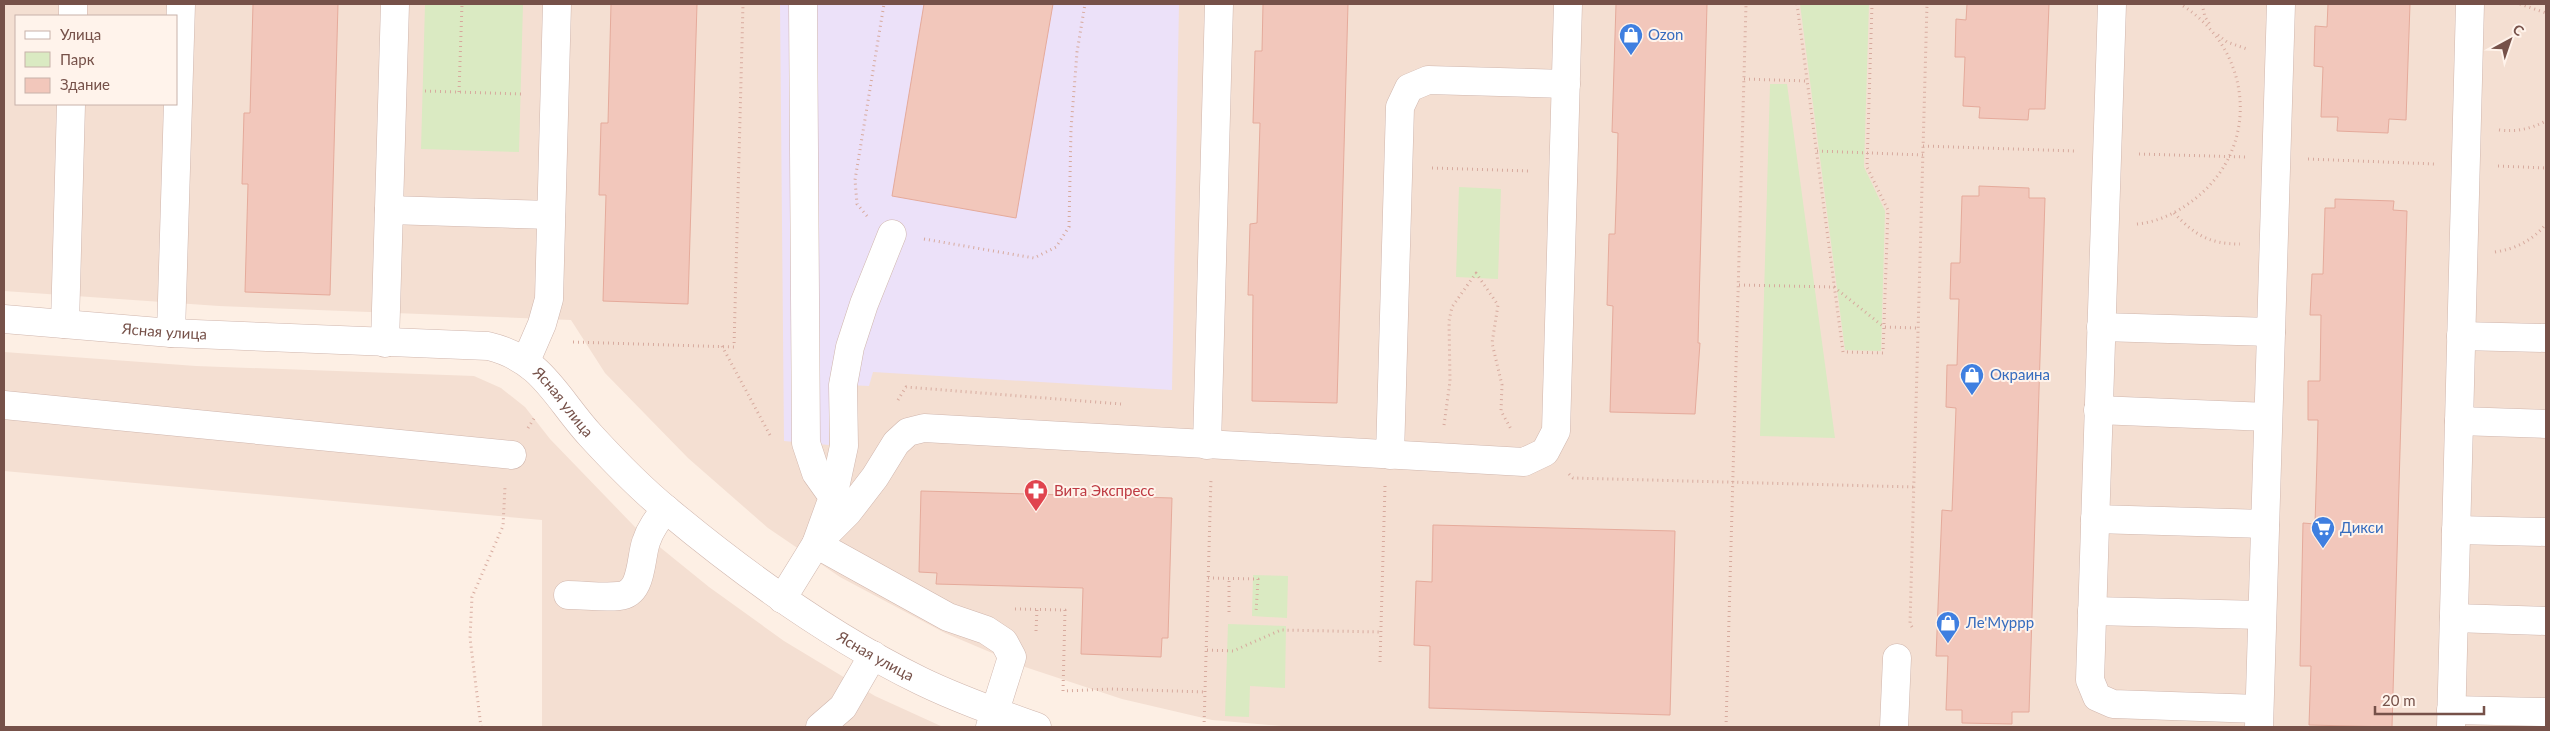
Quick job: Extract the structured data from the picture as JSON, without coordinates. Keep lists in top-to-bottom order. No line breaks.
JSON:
{"streets":{"street":["Ясная улица"]},"places":{"shop":["Ozon","Окраина","Ле'Муррр"],"pharmacy":["Вита Экспресс"],"supermarket":["Дикси"]},"legend":["Улица","Парк","Здание"],"scale_bar":"20 m","north":"top right"}
